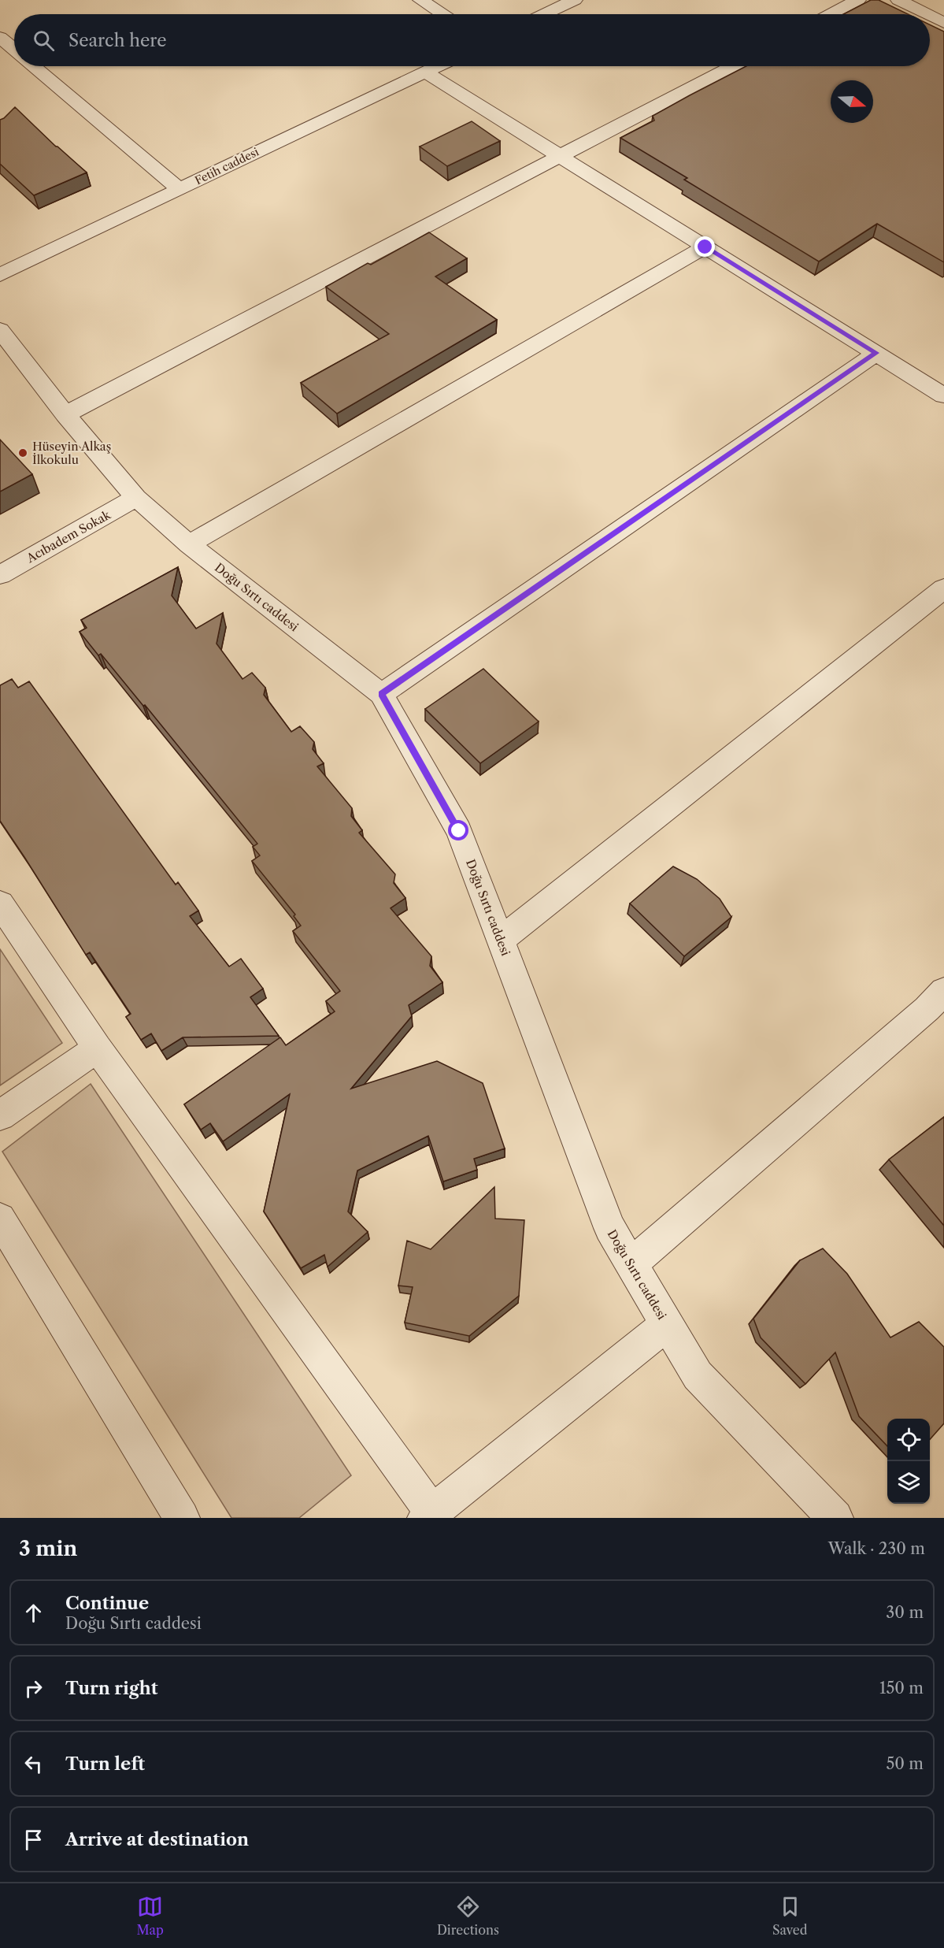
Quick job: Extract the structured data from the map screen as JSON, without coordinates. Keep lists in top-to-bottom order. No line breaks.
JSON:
{"streets":{"street":["Fetih caddesi","Acıbadem Sokak","Doğu Sırtı caddesi"]},"crossings":[["Acıbadem Sokak","Doğu Sırtı caddesi"]],"places":["Hüseyin Alkaş İlkokulu"],"north":"right","page":{"search":"Search here","heading":["3 min","Walk · 230 m"],"list":[["Continue","Doğu Sırtı caddesi","30 m"],["Turn right","150 m"],["Turn left","50 m"],"Arrive at destination"],"nav":["Map","Directions","Saved"]}}
